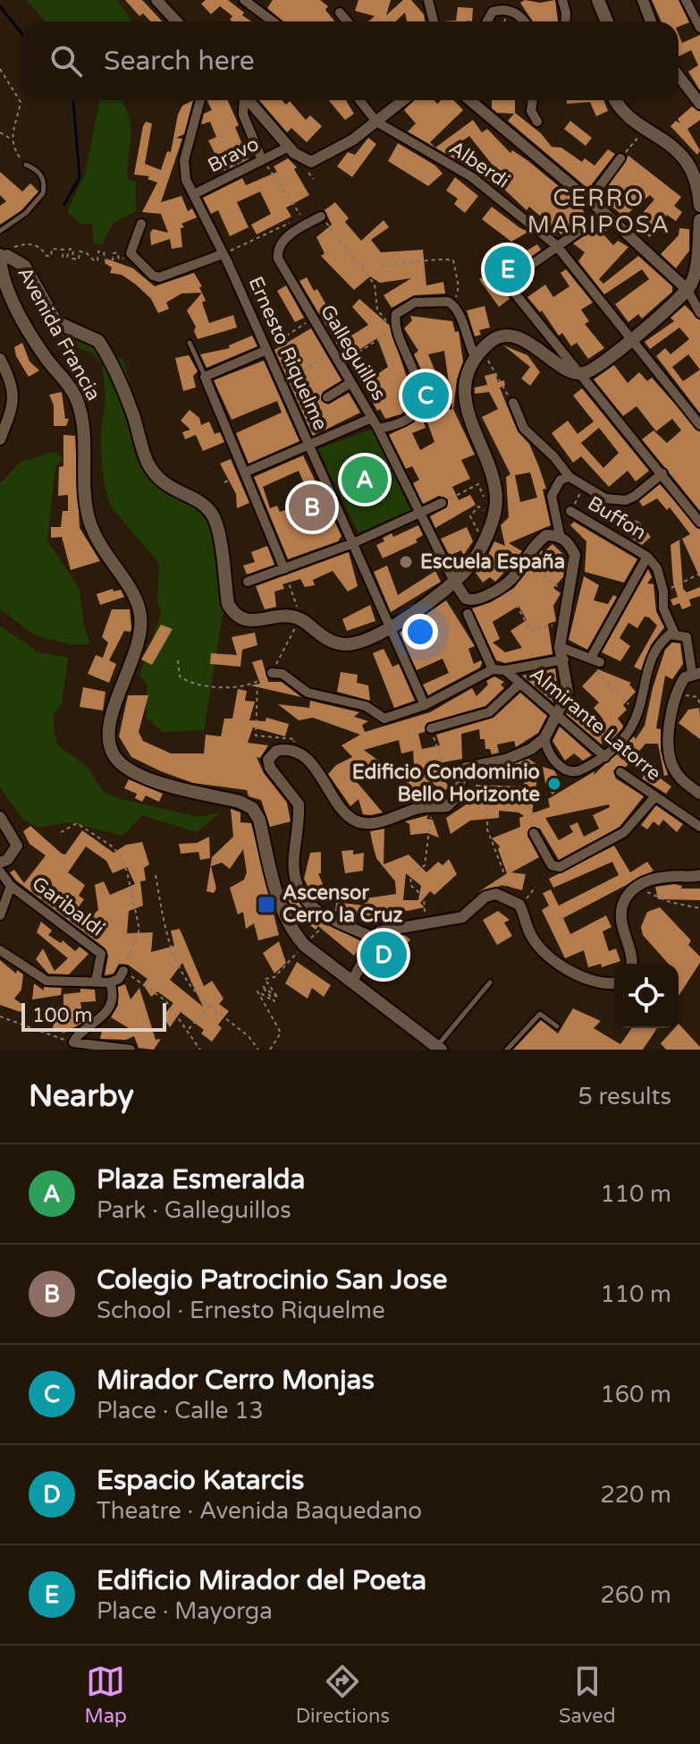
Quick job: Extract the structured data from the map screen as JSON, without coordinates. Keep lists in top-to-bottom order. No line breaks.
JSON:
{"streets":{"main road":["Avenida Francia"],"street":["Bravo","Alberdi","Galleguillos","Ernesto Riquelme","Buffon","Almirante Latorre","Garibaldi"]},"crossings":[["Bravo","Ernesto Riquelme"]],"districts":["CERRO MARIPOSA"],"places":{"other":["Escuela España","Edificio Condominio Bello Horizonte"],"transit":["Ascensor Cerro la Cruz"]},"scale_bar":"100 m","page":{"search":"Search here","pins":["E","C","A","B","D"],"scale":"100 m","heading":["Nearby","5 results"],"list":[{"mark":"A","name":"Plaza Esmeralda","note":"Park · Galleguillos","value":"110 m"},{"mark":"B","name":"Colegio Patrocinio San Jose","note":"School · Ernesto Riquelme","value":"110 m"},{"mark":"C","name":"Mirador Cerro Monjas","note":"Place · Calle 13","value":"160 m"},{"mark":"D","name":"Espacio Katarcis","note":"Theatre · Avenida Baquedano","value":"220 m"},{"mark":"E","name":"Edificio Mirador del Poeta","note":"Place · Mayorga","value":"260 m"}],"nav":["Map","Directions","Saved"]}}
